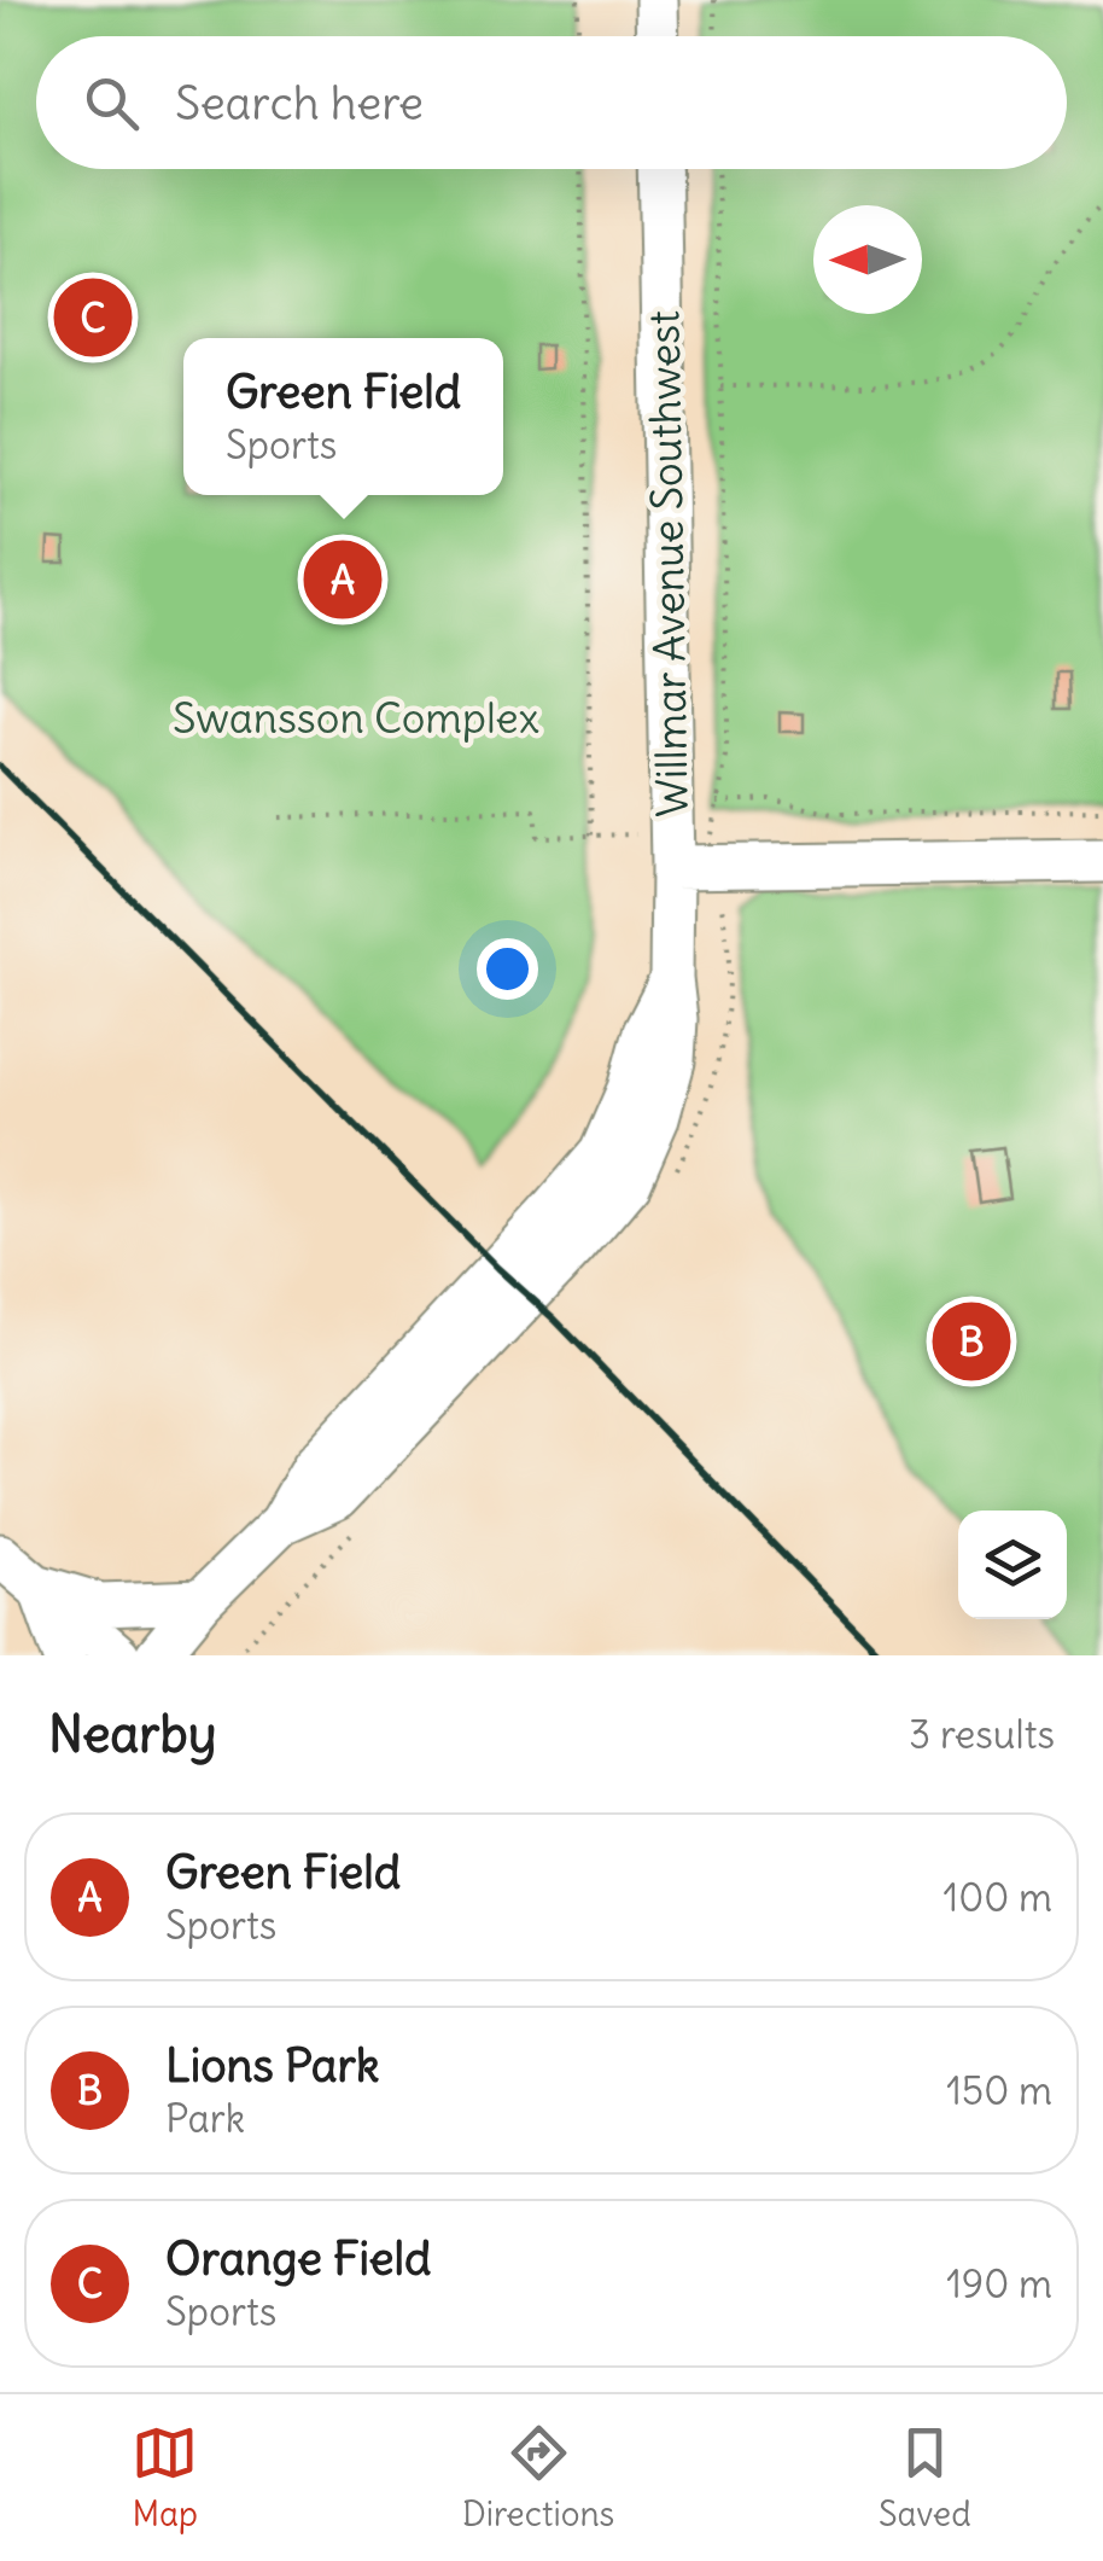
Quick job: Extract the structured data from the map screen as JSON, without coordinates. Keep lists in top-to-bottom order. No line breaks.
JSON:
{"streets":{"main road":["Willmar Avenue Southwest"]},"parks":["Swansson Complex"],"north":"left","page":{"search":"Search here","pins":["C","A","B"],"popup":["Green Field","Sports"],"heading":["Nearby","3 results"],"list":[{"mark":"A","name":"Green Field","note":"Sports","value":"100 m"},{"mark":"B","name":"Lions Park","note":"Park","value":"150 m"},{"mark":"C","name":"Orange Field","note":"Sports","value":"190 m"}],"nav":["Map","Directions","Saved"]}}
